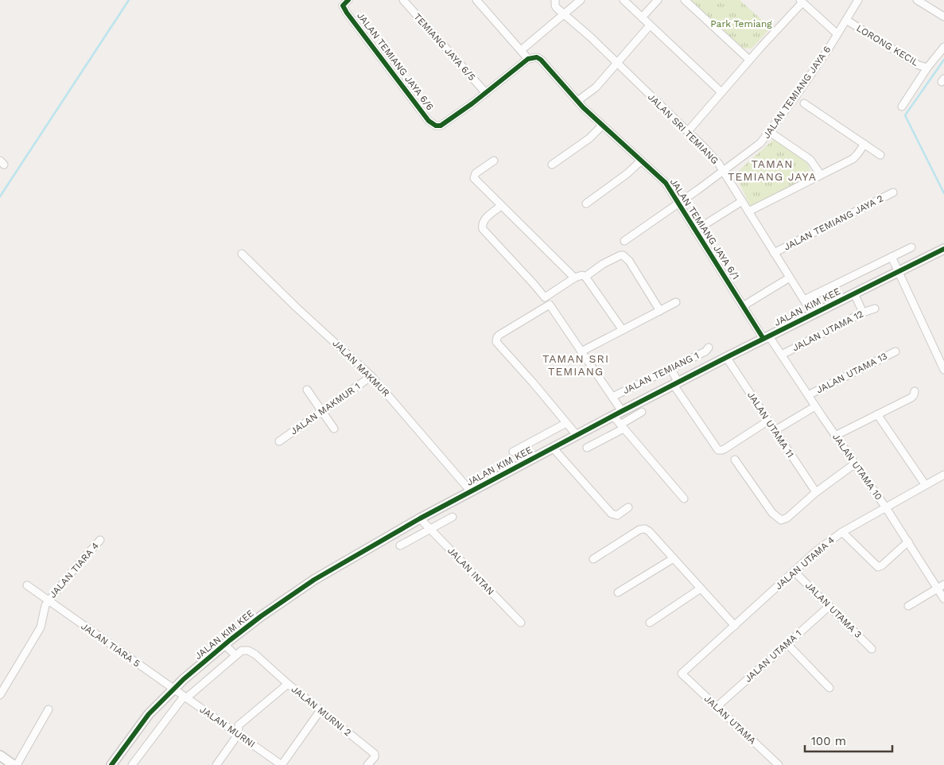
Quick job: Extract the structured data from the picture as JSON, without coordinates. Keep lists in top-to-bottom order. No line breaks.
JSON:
{"streets":{"street":["LORONG KECIL","TEMIANG JAYA 6/5","JALAN TEMIANG JAYA 6/6","JALAN TEMIANG JAYA 6","JALAN SRI TEMIANG","JALAN TEMIANG JAYA 2","JALAN TEMIANG JAYA 6/1","JALAN KIM KEE","JALAN UTAMA 12","JALAN MAKMUR","JALAN TEMIANG 1","JALAN UTAMA 13","JALAN MAKMUR 1","JALAN UTAMA 11","JALAN UTAMA 10","JALAN UTAMA 4","JALAN TIARA 4","JALAN INTAN","JALAN UTAMA 3","JALAN TIARA 5","JALAN UTAMA 1","JALAN MURNI 2","JALAN UTAMA","JALAN MURNI"]},"crossings":[["LORONG KECIL","JALAN TEMIANG JAYA 6"],["TEMIANG JAYA 6/5","JALAN TEMIANG JAYA 6/6"],["JALAN TEMIANG JAYA 6","JALAN SRI TEMIANG"],["JALAN TEMIANG JAYA 6","JALAN TEMIANG JAYA 6/1"],["JALAN SRI TEMIANG","JALAN TEMIANG JAYA 2"],["JALAN SRI TEMIANG","JALAN KIM KEE"],["JALAN TEMIANG JAYA 6/1","JALAN KIM KEE"],["JALAN TEMIANG JAYA 6/1","JALAN UTAMA 10"],["JALAN KIM KEE","JALAN MAKMUR"],["JALAN KIM KEE","JALAN UTAMA 11"],["JALAN KIM KEE","JALAN UTAMA 10"],["JALAN KIM KEE","JALAN INTAN"],["JALAN KIM KEE","JALAN TIARA 5"],["JALAN KIM KEE","JALAN MURNI"],["JALAN UTAMA 12","JALAN UTAMA 10"],["JALAN MAKMUR","JALAN MAKMUR 1"],["JALAN UTAMA 13","JALAN UTAMA 10"],["JALAN UTAMA 10","JALAN UTAMA 4"],["JALAN UTAMA 4","JALAN UTAMA 3"],["JALAN UTAMA 4","JALAN UTAMA"],["JALAN TIARA 4","JALAN TIARA 5"],["JALAN UTAMA 3","JALAN UTAMA 1"],["JALAN TIARA 5","JALAN MURNI"],["JALAN UTAMA 1","JALAN UTAMA"],["JALAN MURNI 2","JALAN MURNI"]],"districts":["TAMAN TEMIANG JAYA","TAMAN SRI TEMIANG"],"parks":["Park Temiang"],"scale_bar":"100 m"}
